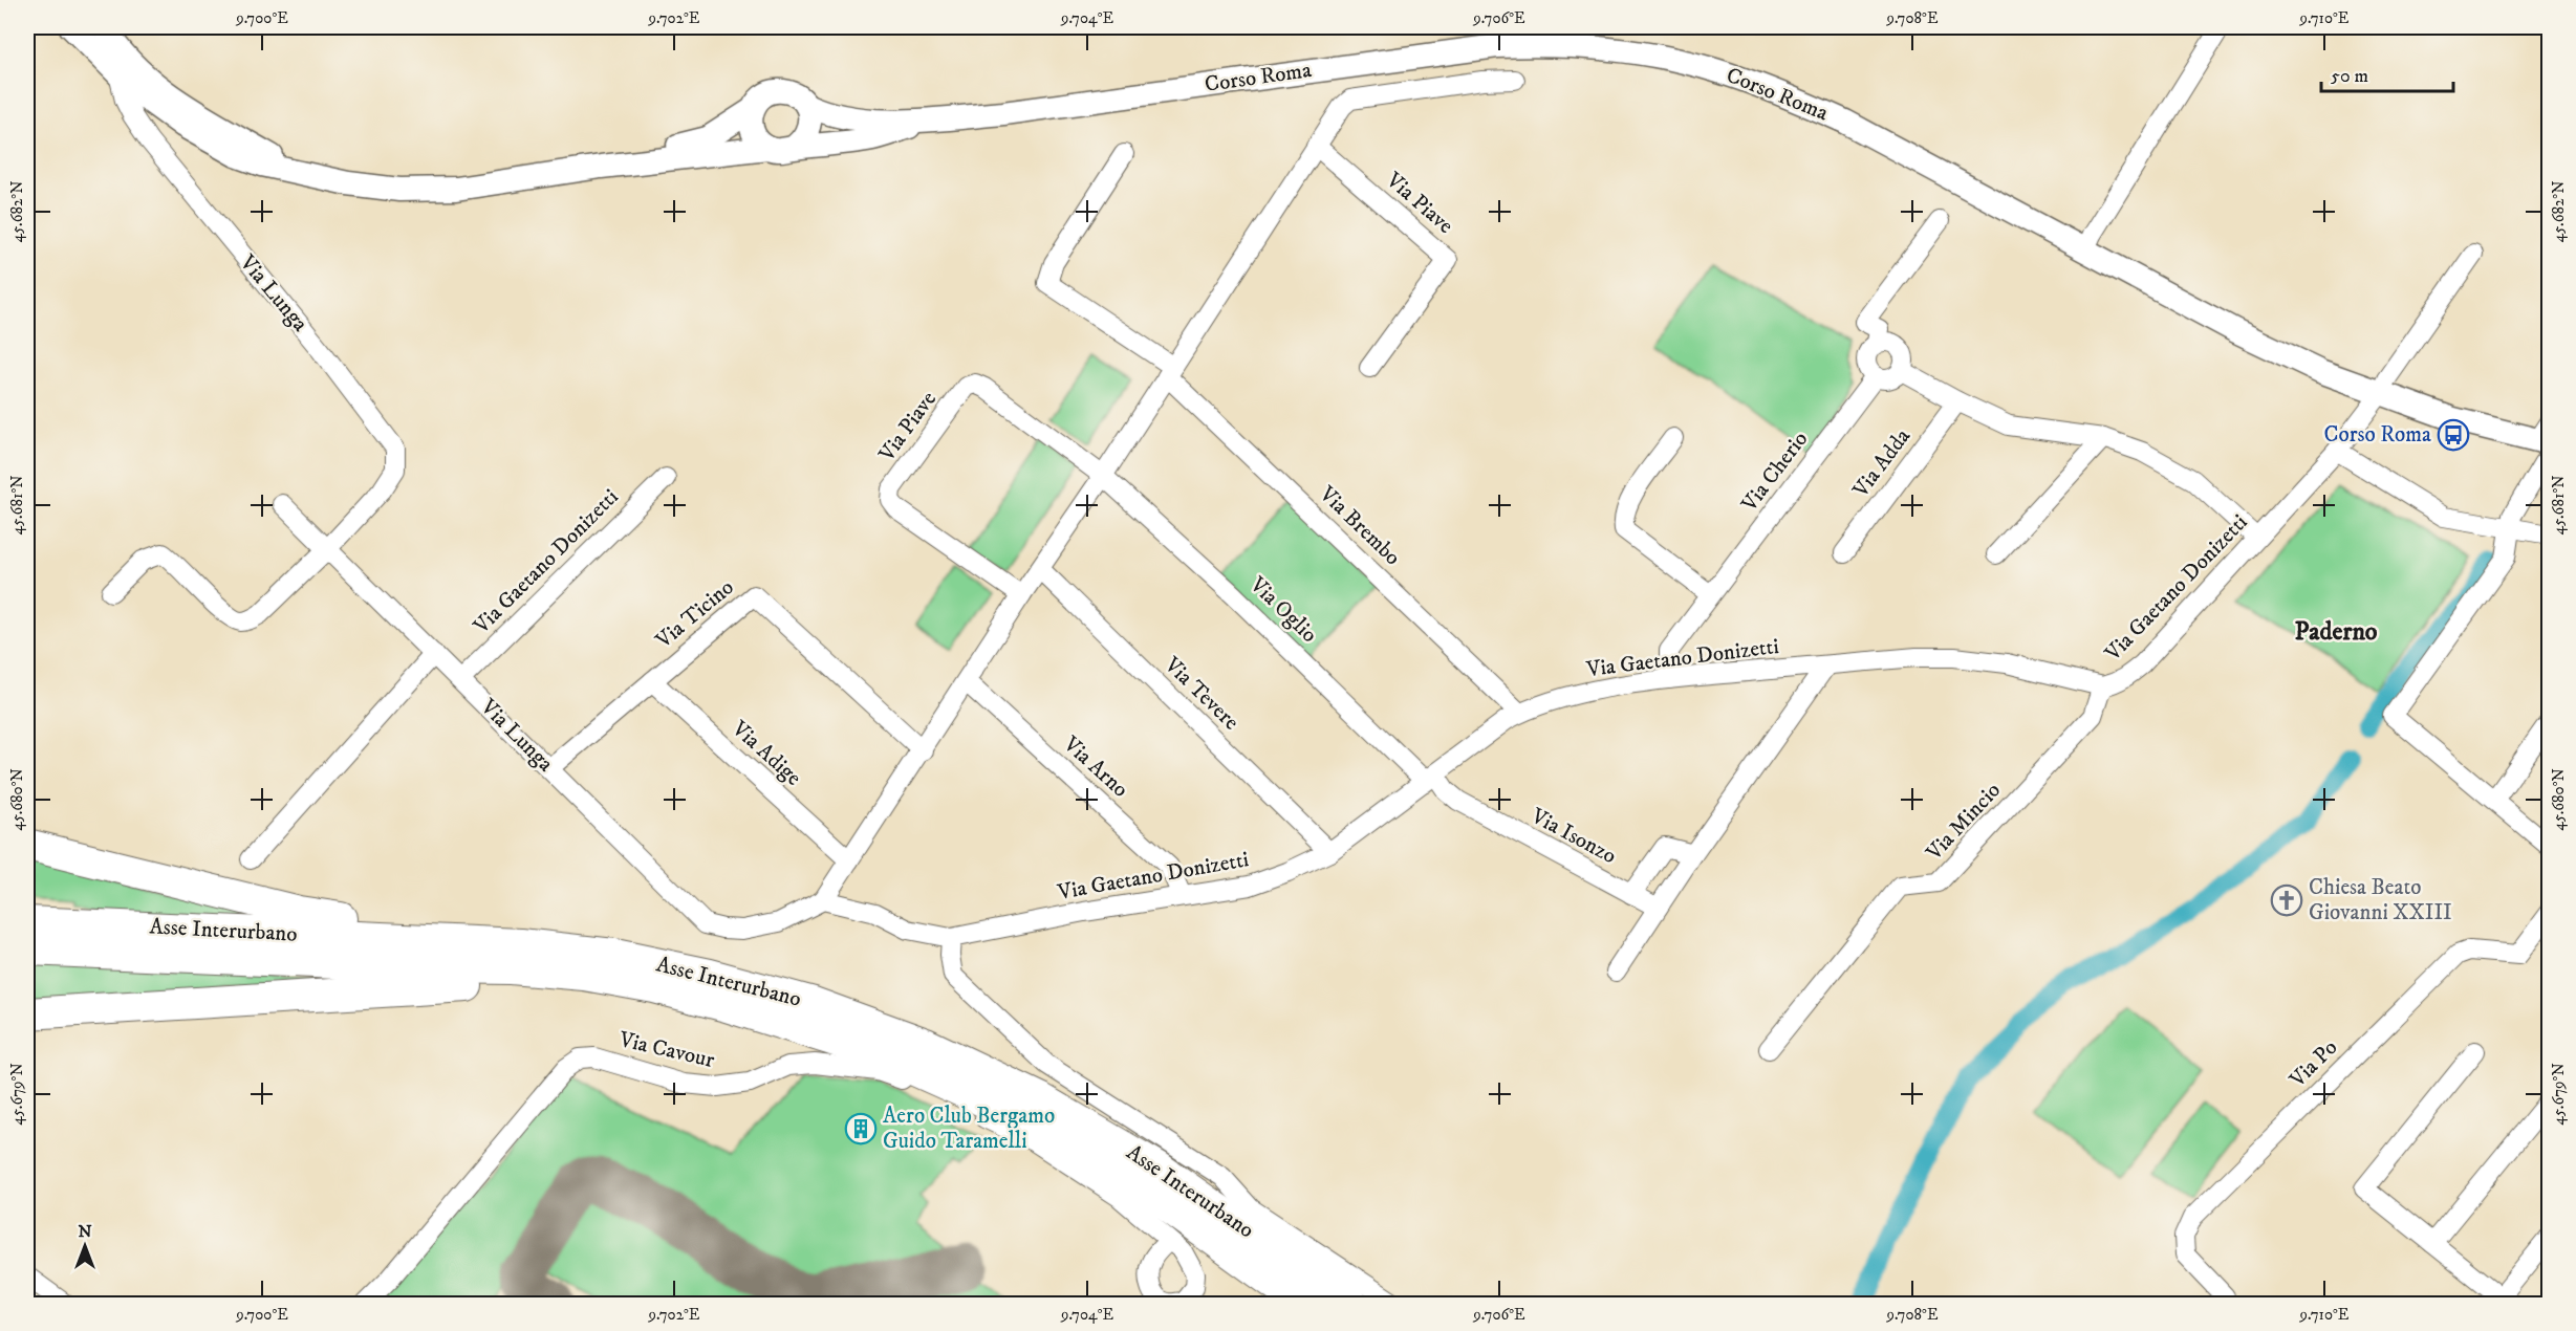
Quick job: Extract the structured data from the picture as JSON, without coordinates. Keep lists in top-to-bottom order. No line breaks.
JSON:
{"streets":{"highway":["Asse Interurbano"],"street":["Corso Roma","Via Piave","Via Lunga","Via Adda","Via Cherio","Via Brembo","Via Gaetano Donizetti","Via Oglio","Via Ticino","Via Tevere","Via Adige","Via Arno","Via Mincio","Via Isonzo","Via Cavour","Via Po"]},"crossings":[["Corso Roma","Via Lunga"],["Corso Roma","Via Gaetano Donizetti"],["Via Piave","Via Oglio"],["Via Lunga","Via Gaetano Donizetti"],["Via Lunga","Via Ticino"],["Via Cherio","Via Gaetano Donizetti"],["Via Brembo","Via Gaetano Donizetti"],["Via Gaetano Donizetti","Via Oglio"],["Via Gaetano Donizetti","Via Tevere"],["Via Gaetano Donizetti","Via Arno"],["Via Gaetano Donizetti","Via Mincio"],["Via Gaetano Donizetti","Via Isonzo"],["Via Oglio","Via Isonzo"],["Via Ticino","Via Adige"]],"districts":["Paderno"],"places":{"bus stop":["Corso Roma"],"church":["Chiesa Beato Giovanni XXIII"],"building":["Aero Club Bergamo Guido Taramelli"]},"scale_bar":"50 m","north":"top","coordinates":["9.700°E","9.702°E","9.704°E","9.706°E","9.708°E","9.710°E","45.682°N","45.681°N","45.680°N","45.679°N"]}
